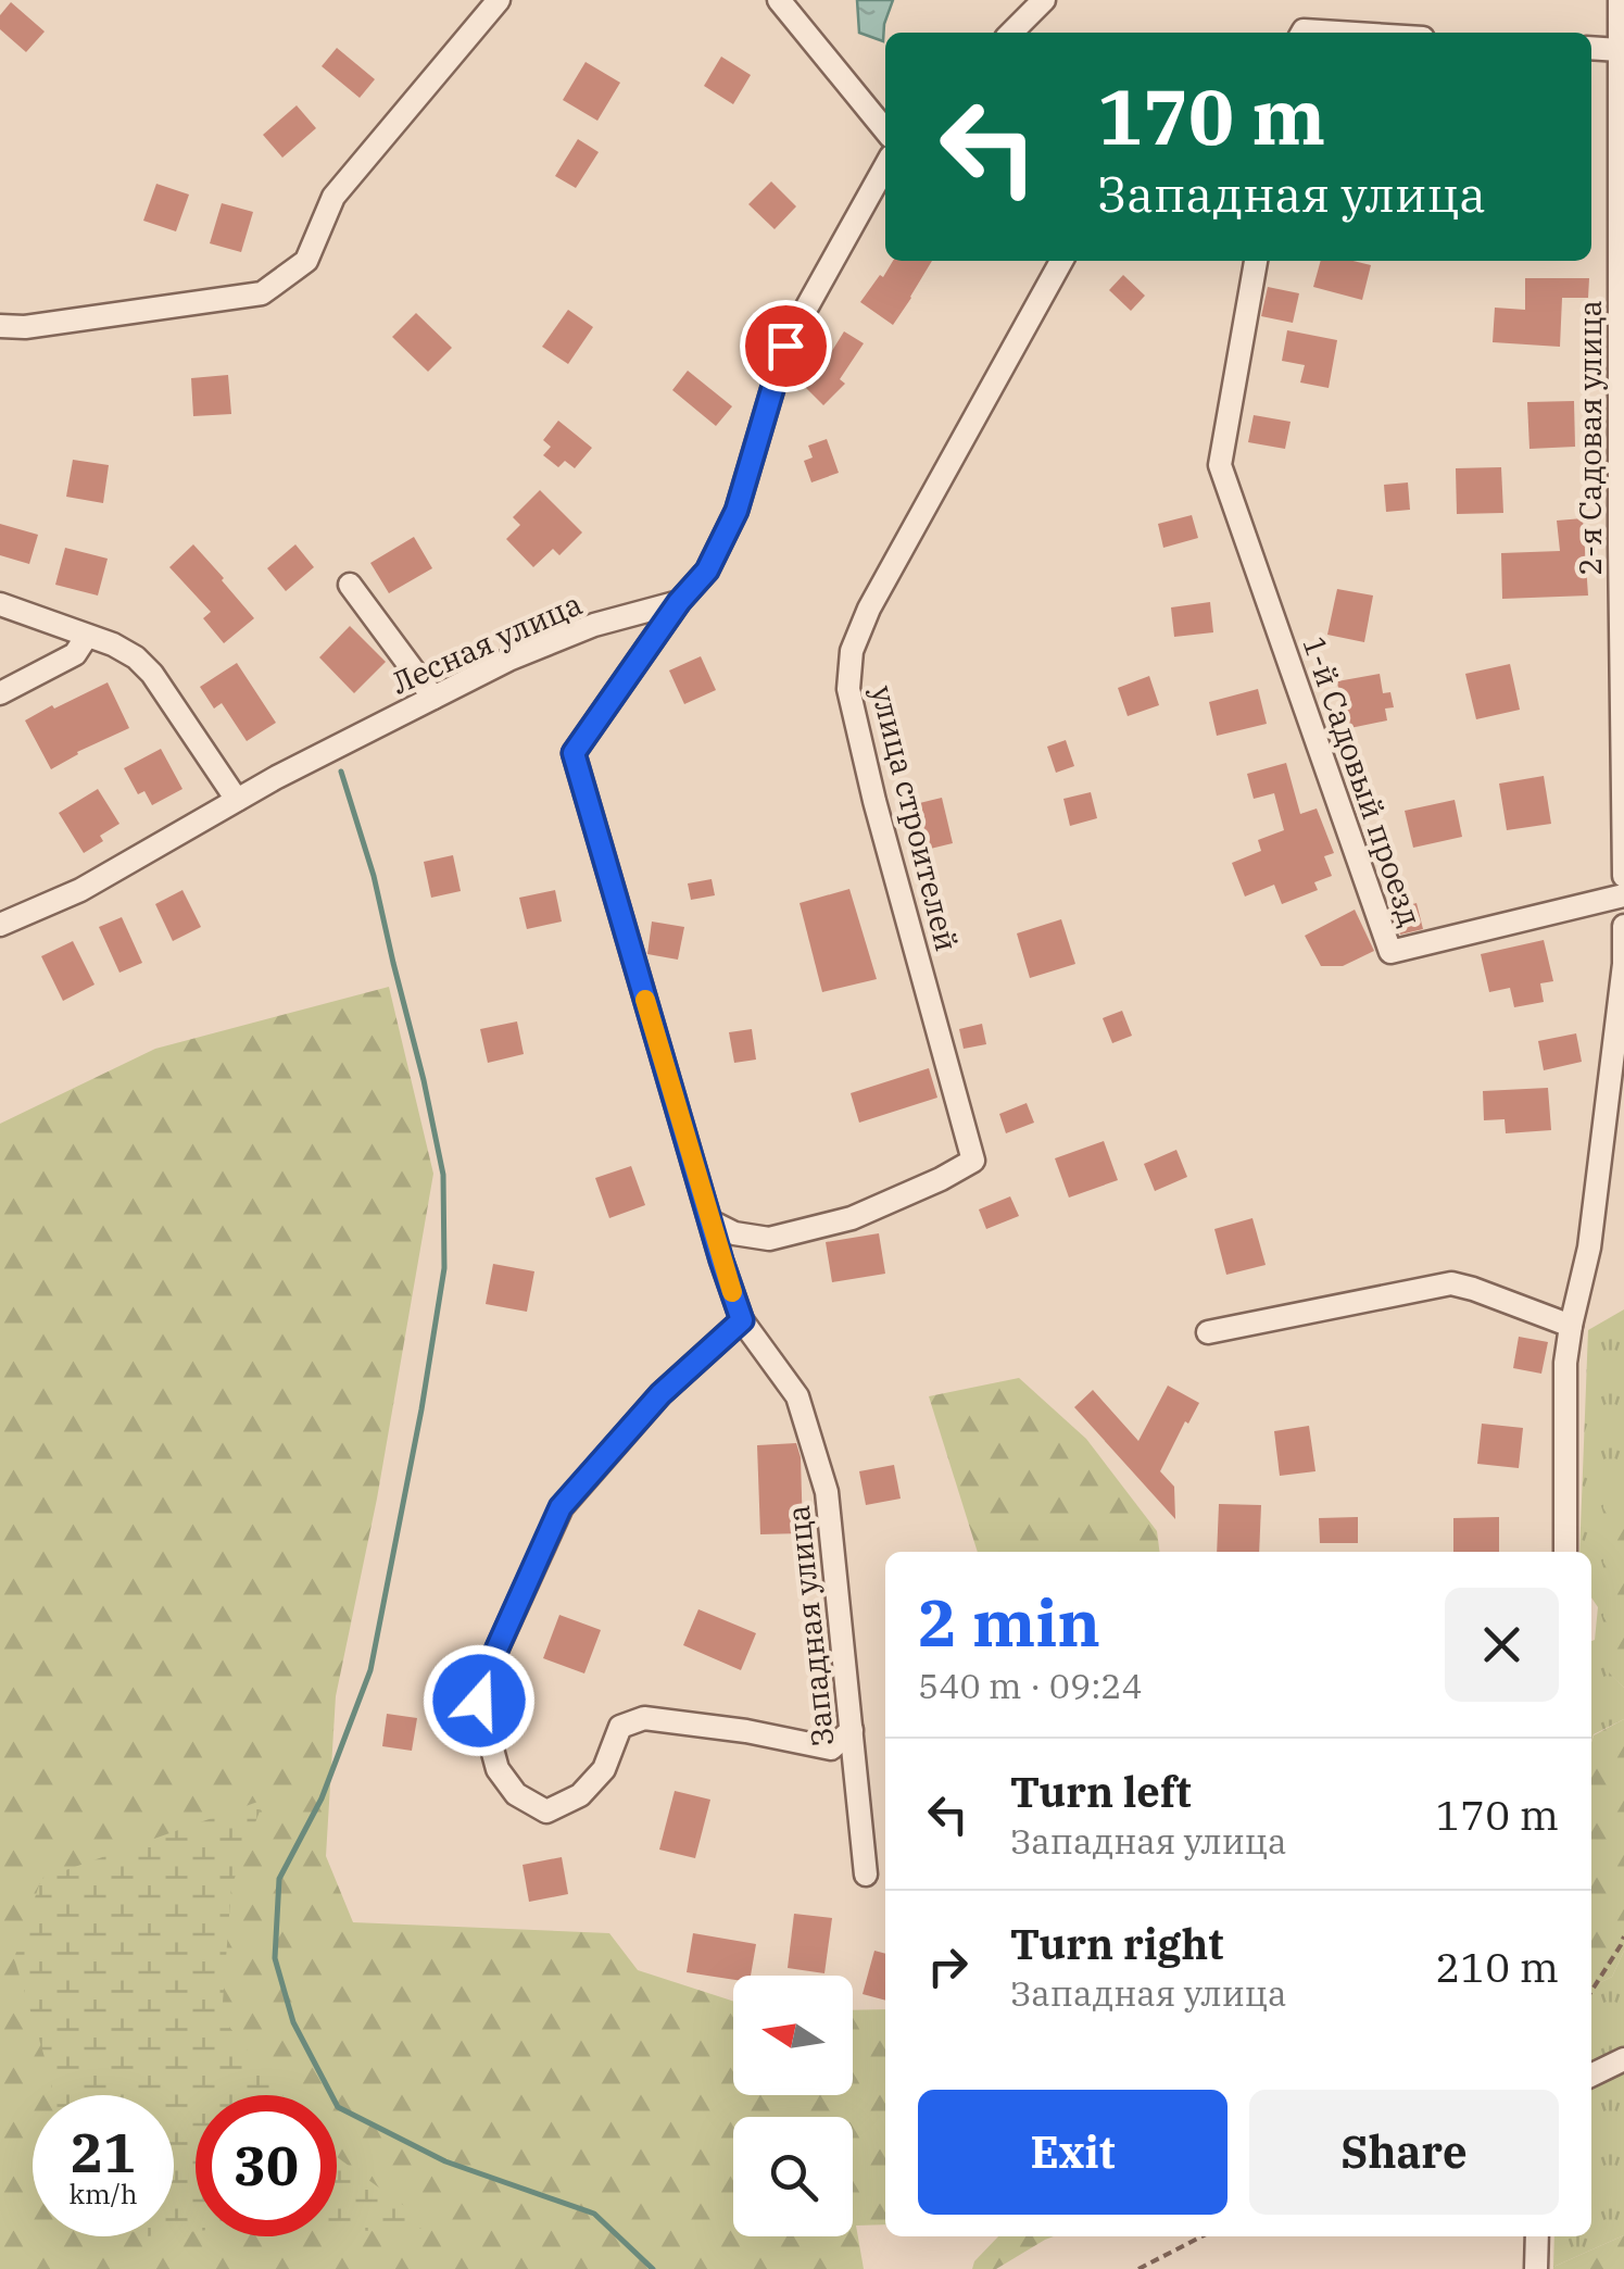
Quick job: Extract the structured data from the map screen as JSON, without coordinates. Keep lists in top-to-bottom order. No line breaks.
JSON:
{"streets":{"street":["2-я Садовая улица","Лесная улица","1-й Садовый проезд","улица строителей","Западная улица"]},"crossings":[["Лесная улица","Западная улица"],["улица строителей","Западная улица"]],"north":"left","page":{"turn":["170 m","Западная улица"],"heading":["2 min","540 m · 09:24"],"list":[{"name":"Turn left","note":"Западная улица","value":"170 m"},{"name":"Turn right","note":"Западная улица","value":"210 m"}],"buttons":["Exit","Share"],"speed":"21 km/h","limit":"30"}}
